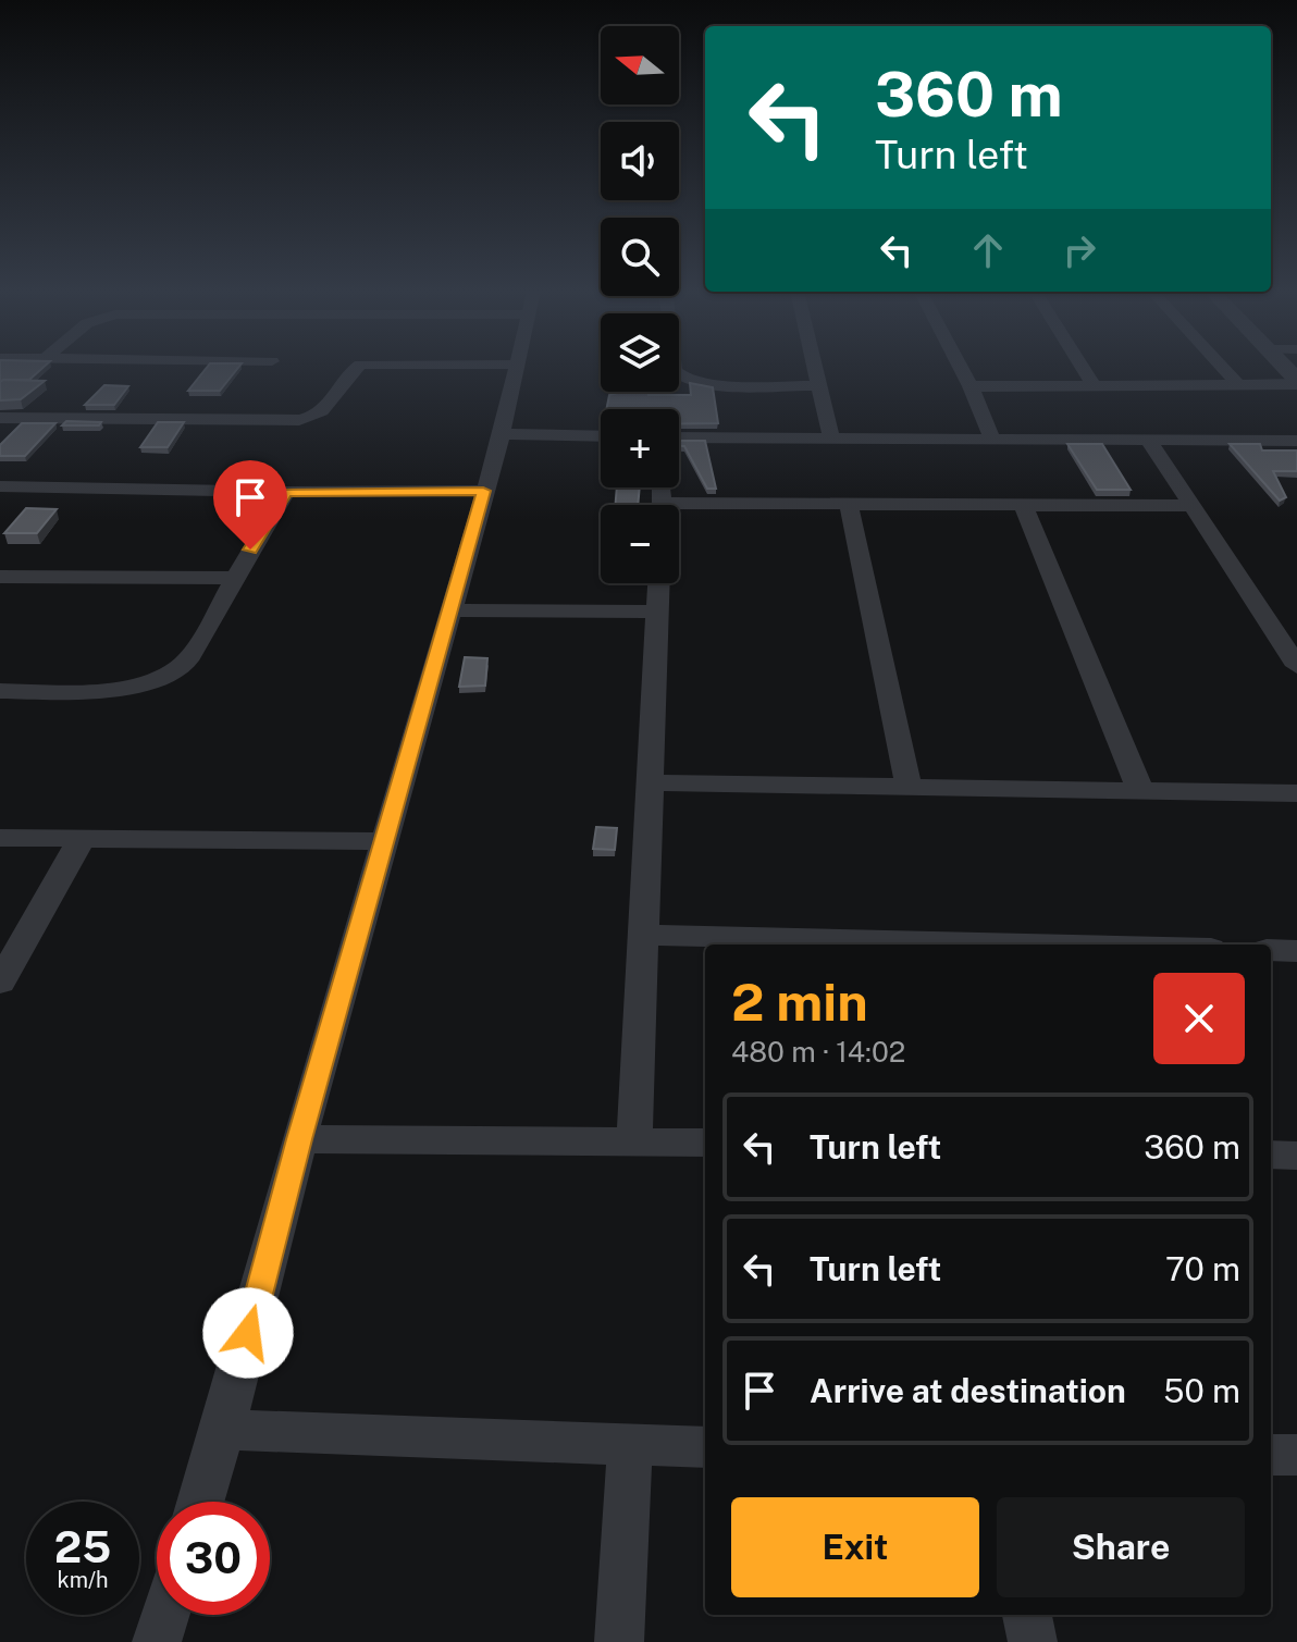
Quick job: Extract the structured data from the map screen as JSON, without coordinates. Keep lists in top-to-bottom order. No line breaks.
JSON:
{"north":"left","page":{"map_buttons":["+","−"],"turn":["360 m","Turn left"],"heading":["2 min","480 m · 14:02"],"list":[{"name":"Turn left","value":"360 m"},{"name":"Turn left","value":"70 m"},{"name":"Arrive at destination","value":"50 m"}],"buttons":["Exit","Share"],"speed":"25 km/h","limit":"30"}}
